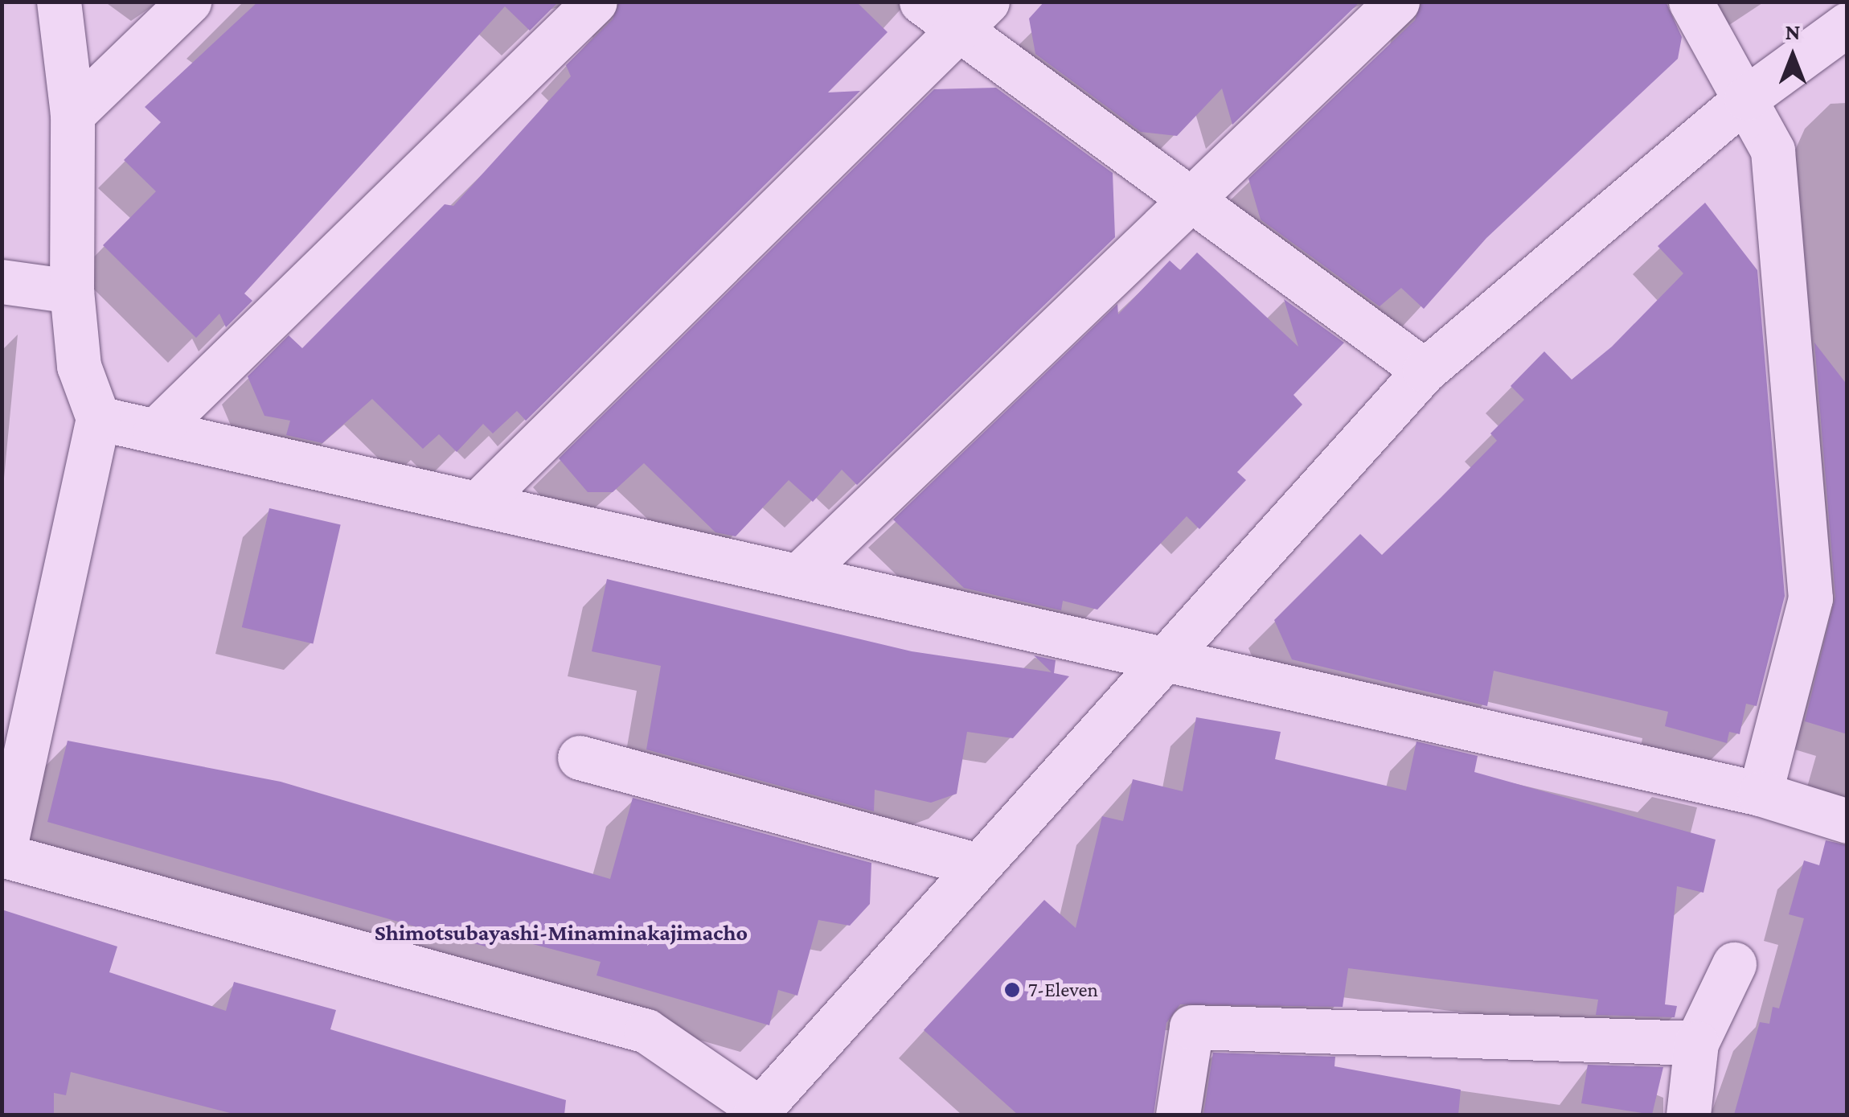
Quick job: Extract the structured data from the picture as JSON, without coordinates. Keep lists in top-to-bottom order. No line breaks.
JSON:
{"districts":["Shimotsubayashi-Minaminakajimacho"],"places":["7-Eleven"],"north":"top"}
